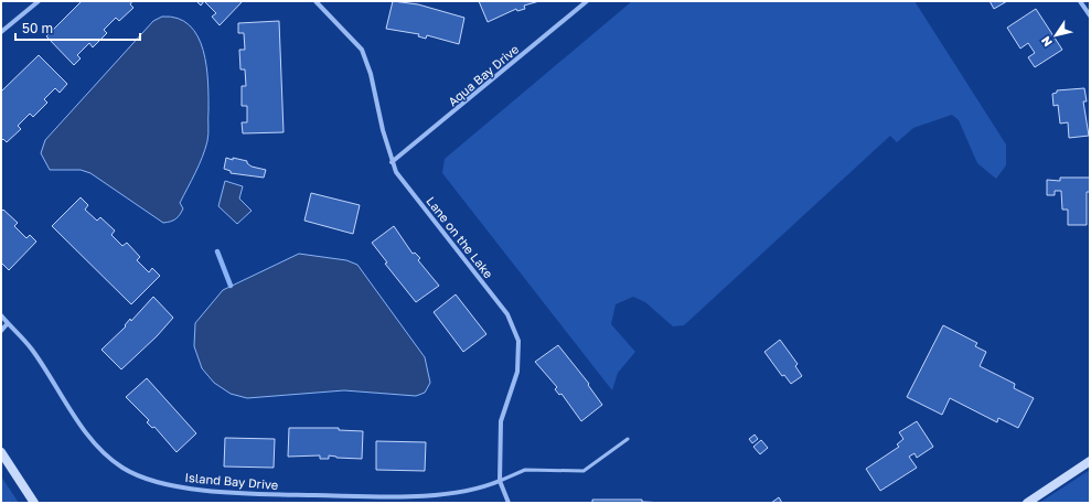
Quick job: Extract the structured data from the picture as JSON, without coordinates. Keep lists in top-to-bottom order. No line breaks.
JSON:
{"streets":{"street":["Aqua Bay Drive","Lane on the Lake","Island Bay Drive"]},"crossings":[["Aqua Bay Drive","Lane on the Lake"],["Lane on the Lake","Island Bay Drive"]],"scale_bar":"50 m","north":"bottom left"}
